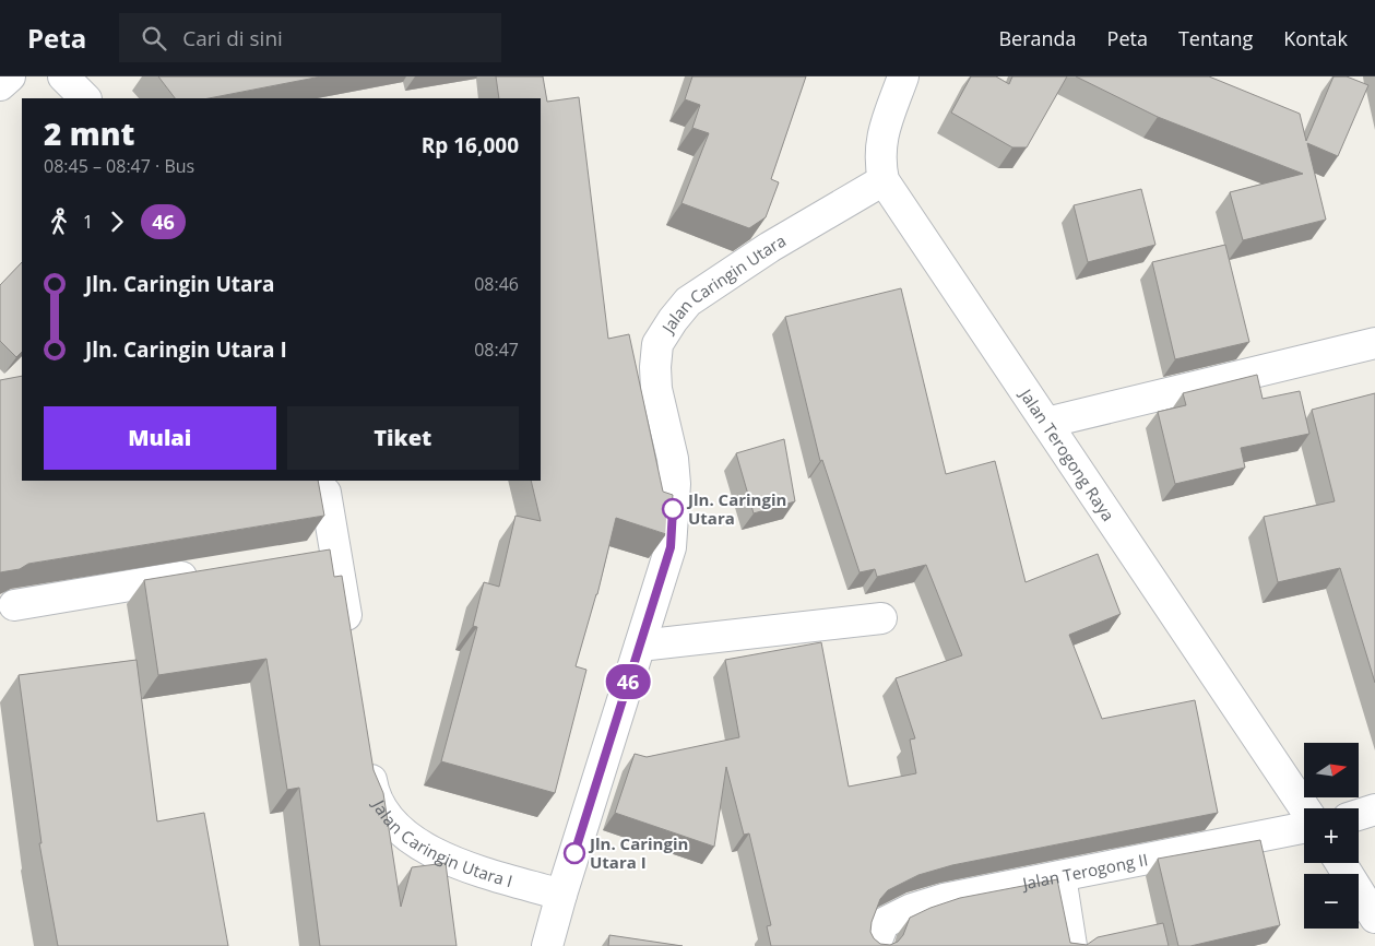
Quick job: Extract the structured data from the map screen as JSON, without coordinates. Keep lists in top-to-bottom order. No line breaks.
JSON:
{"streets":{"street":["Jalan Caringin Utara","Jalan Terogong Raya","Jalan Caringin Utara I","Jalan Terogong II"]},"crossings":[["Jalan Caringin Utara","Jalan Terogong Raya"],["Jalan Caringin Utara","Jalan Caringin Utara I"]],"places":["Jln. Caringin Utara","Jln. Caringin Utara I"],"lines":["bus line 46"],"north":"right","page":{"header":"Peta","search":"Cari di sini","nav":["Beranda","Peta","Tentang","Kontak"],"on_map":"46","heading":["2 mnt","08:45 – 08:47 · Bus","Rp 16,000"],"legs":["1","46"],"list":[{"name":"Jln. Caringin Utara","value":"08:46"},{"name":"Jln. Caringin Utara I","value":"08:47"}],"buttons":["Mulai","Tiket"],"map_buttons":["+","−"]}}
